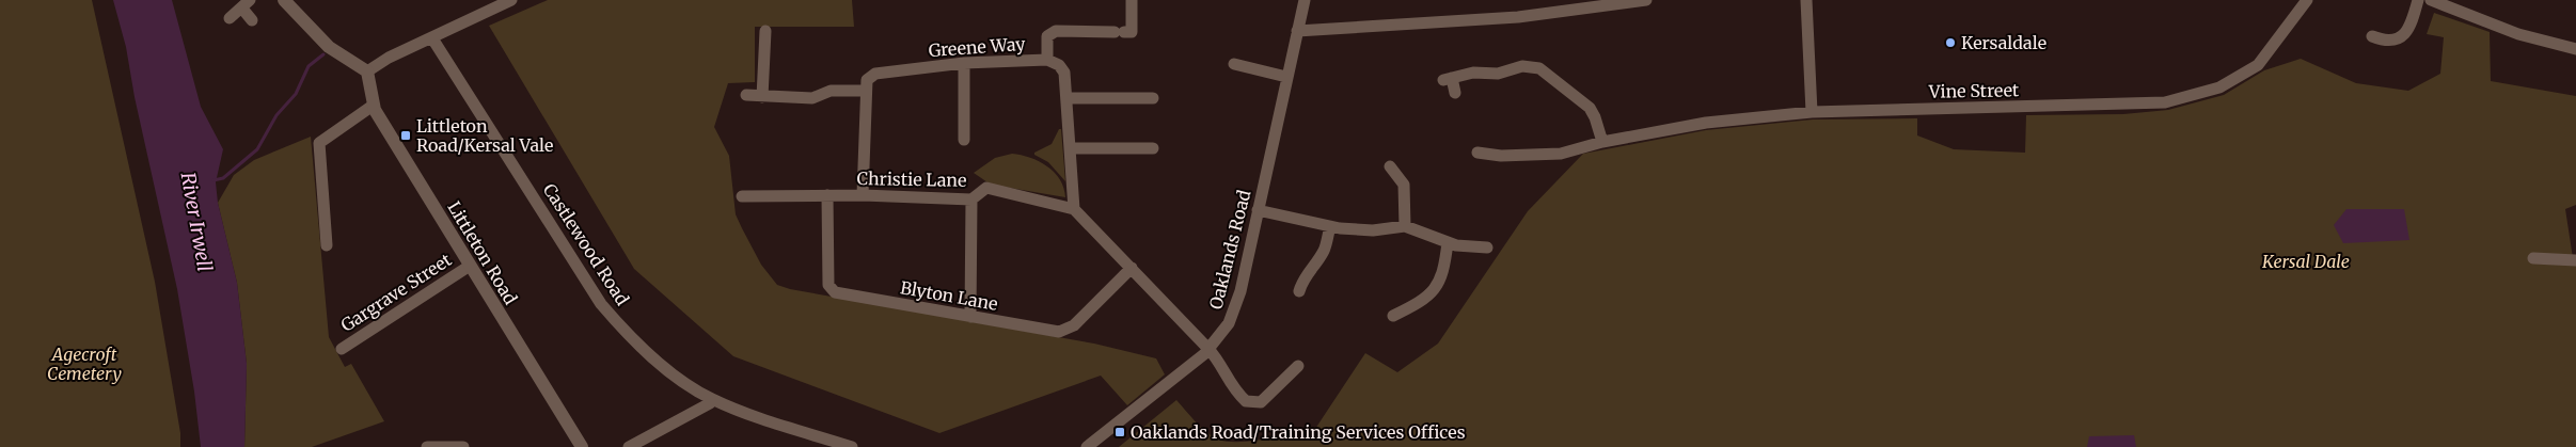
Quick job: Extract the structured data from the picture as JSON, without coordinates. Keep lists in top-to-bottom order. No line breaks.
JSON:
{"streets":{"street":["Greene Way","Vine Street","Christie Lane","Castlewood Road","Oaklands Road","Littleton Road","Gargrave Street","Blyton Lane"]},"crossings":[["Greene Way","Christie Lane"],["Christie Lane","Blyton Lane"],["Littleton Road","Gargrave Street"]],"water":["River Irwell"],"parks":["Kersal Dale","Agecroft Cemetery"],"places":{"other":["Kersaldale"],"transit":["Littleton Road/Kersal Vale","Oaklands Road/Training Services Offices"]}}
